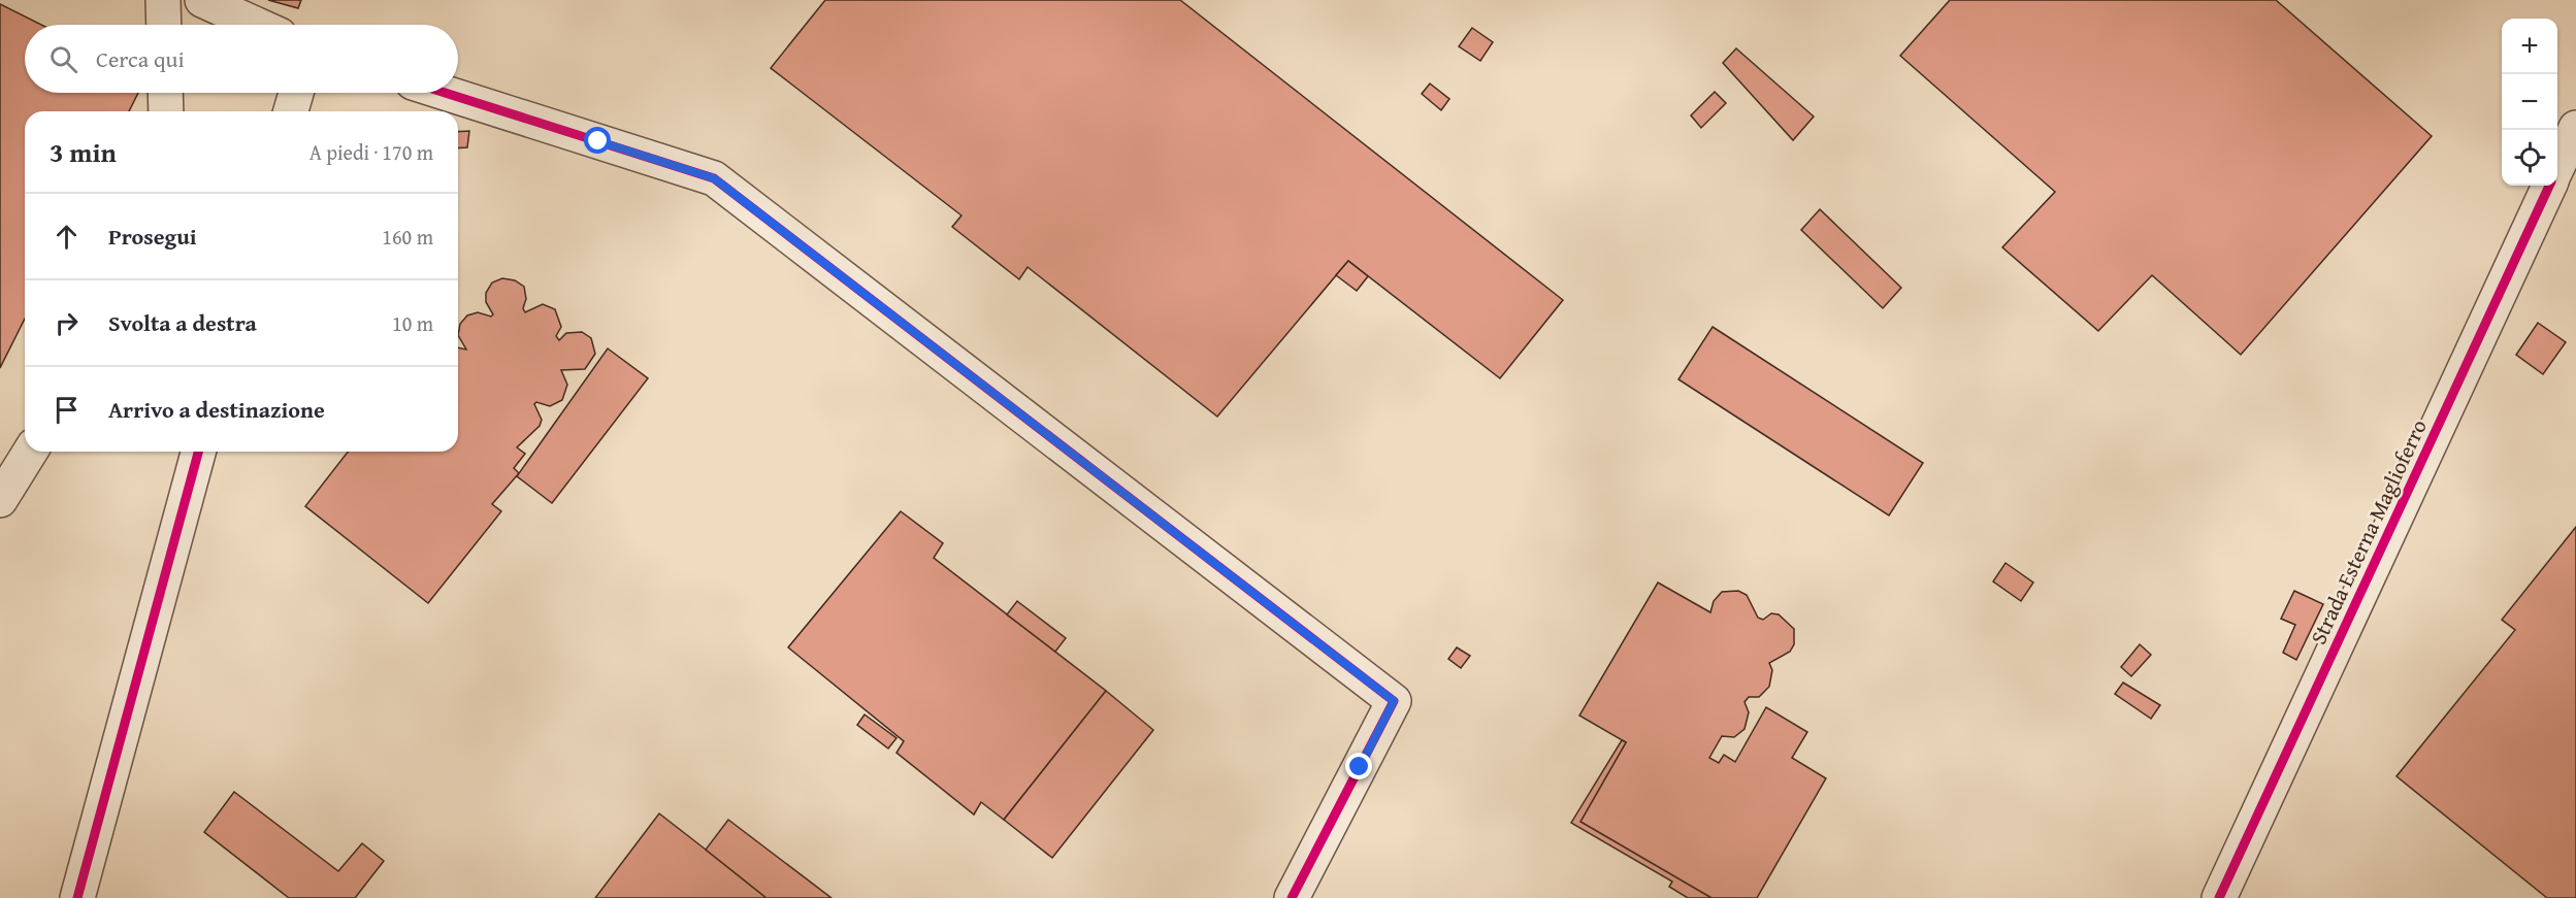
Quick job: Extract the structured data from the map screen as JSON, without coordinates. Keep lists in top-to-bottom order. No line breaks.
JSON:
{"streets":{"street":["Strada Esterna Maglioferro"]},"page":{"map_buttons":["+","−"],"search":"Cerca qui","heading":["3 min","A piedi · 170 m"],"list":[["Prosegui","160 m"],["Svolta a destra","10 m"],"Arrivo a destinazione"]}}
